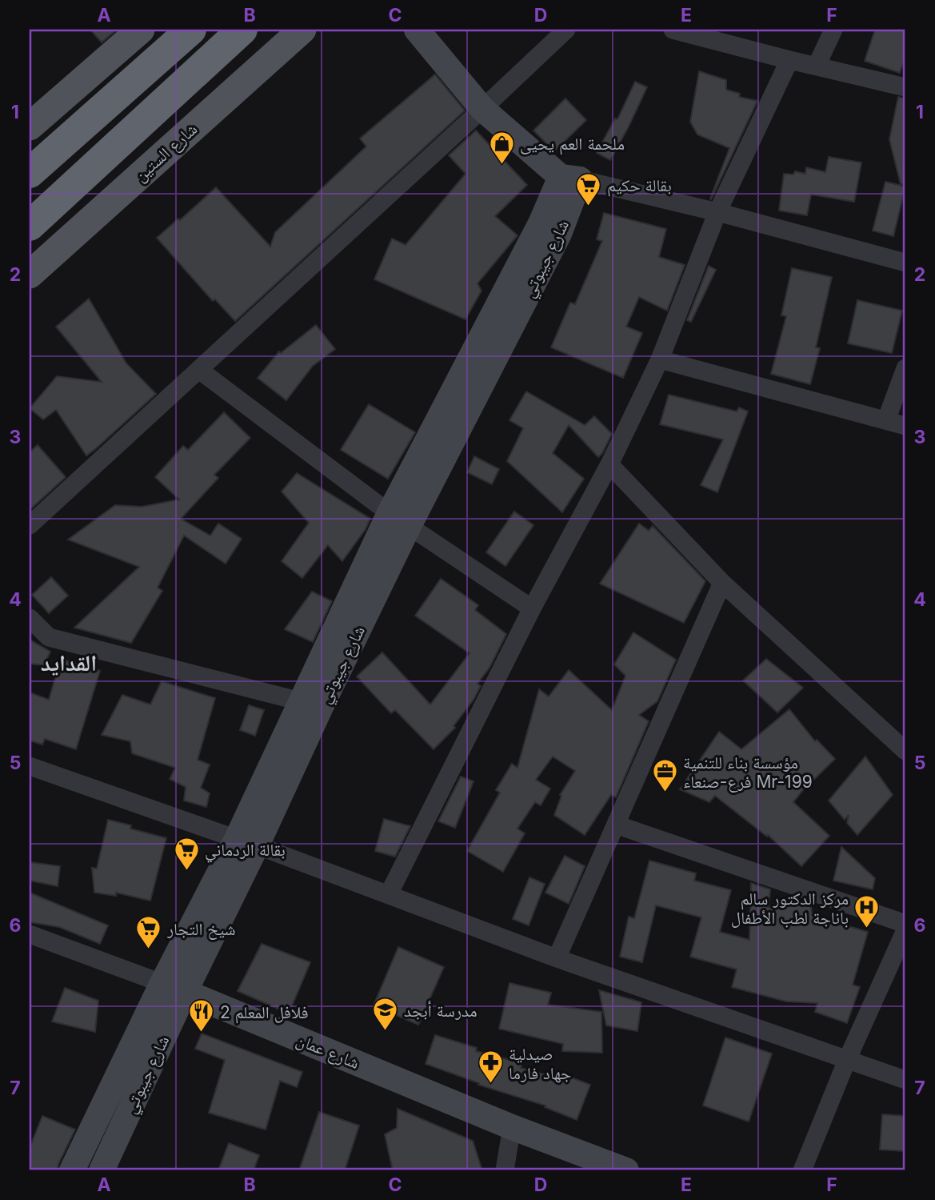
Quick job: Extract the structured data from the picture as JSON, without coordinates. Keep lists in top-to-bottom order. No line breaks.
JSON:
{"streets":{"main road":["شارع الستين"],"street":["شارع جيبوتي","شارع عمان"]},"crossings":[["شارع جيبوتي","شارع عمان"]],"districts":["القدايد"],"places":{"shop":["ملحمة العم يحيى"],"supermarket":["بقالة حكيم","بقالة الردماني","شيخ التجار"],"office":["مؤسسة بناء للتنمية فرع-صنعاء Mr-199"],"hospital":["مركز الدكتور سالم باناجة لطب الأطفال"],"school or university":["مدرسة أبجد"],"restaurant":["فلافل المعلم 2"],"pharmacy":["صيدلية جهاد فارما"]},"grid":{"columns":["A","B","C","D","E","F"],"rows":["1","2","3","4","5","6","7"]}}
